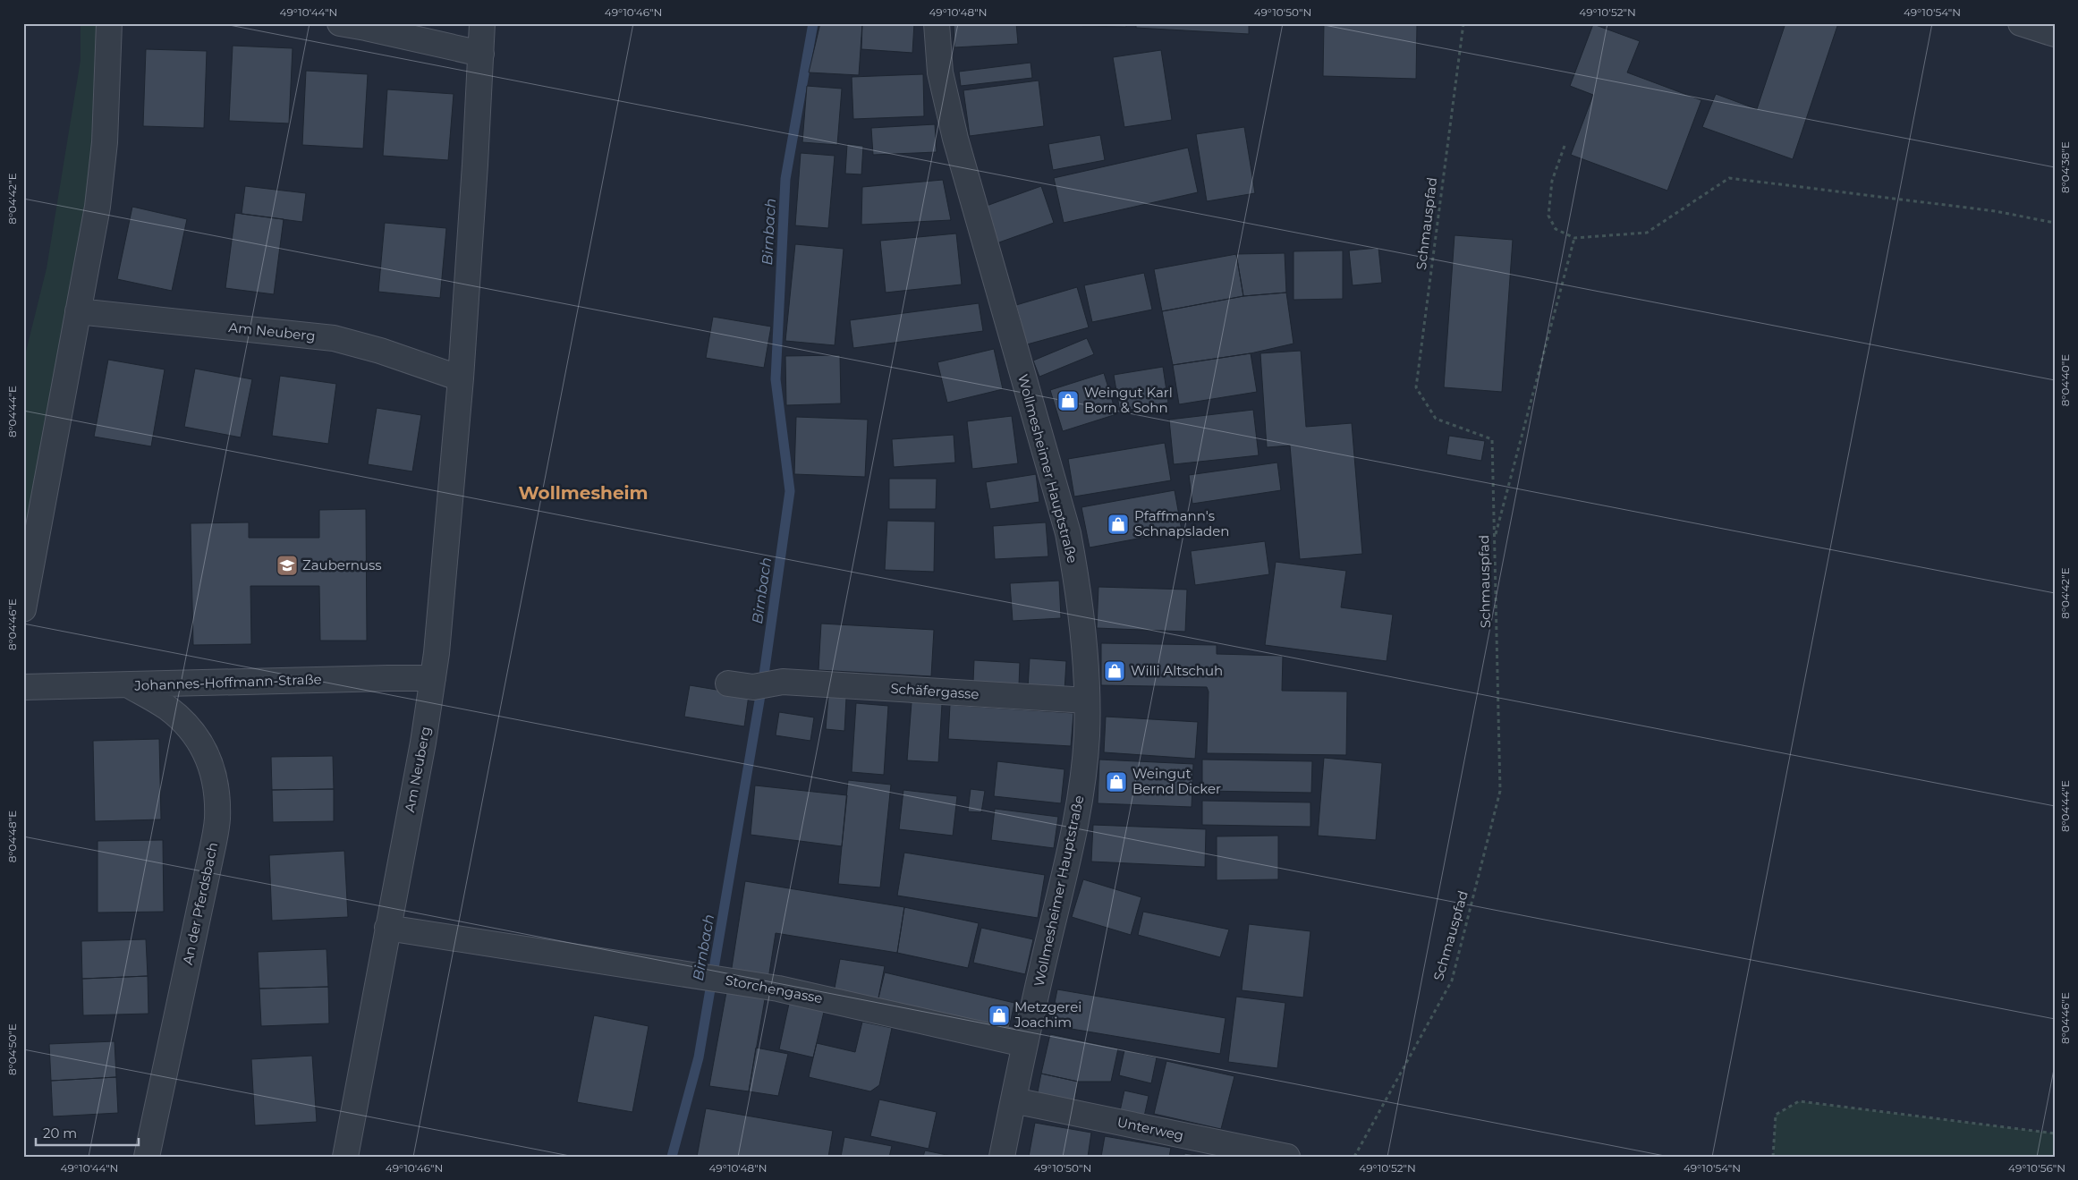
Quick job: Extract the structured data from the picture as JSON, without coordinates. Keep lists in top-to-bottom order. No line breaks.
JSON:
{"streets":{"street":["Am Neuberg","Wollmesheimer Hauptstraße","Johannes-Hoffmann-Straße","Schäfergasse","An der Pferdsbach","Storchengasse","Unterweg"],"path":["Schmauspfad"]},"crossings":[["Am Neuberg","Johannes-Hoffmann-Straße"],["Am Neuberg","Storchengasse"],["Wollmesheimer Hauptstraße","Schäfergasse"],["Wollmesheimer Hauptstraße","Storchengasse"],["Wollmesheimer Hauptstraße","Unterweg"],["Johannes-Hoffmann-Straße","An der Pferdsbach"]],"districts":["Wollmesheim"],"water":["Birnbach"],"places":{"shop":["Weingut Karl Born & Sohn","Pfaffmann's Schnapsladen","Willi Altschuh","Weingut Bernd Dicker","Metzgerei Joachim"],"school or university":["Zaubernuss"]},"scale_bar":"20 m","coordinates":["49°10'44\"N","49°10'46\"N","49°10'48\"N","49°10'50\"N","49°10'52\"N","49°10'54\"N","8°04'38\"E","8°04'42\"E","8°04'40\"E","8°04'44\"E","8°04'46\"E","8°04'48\"E","8°04'50\"E","49°10'56\"N"]}
